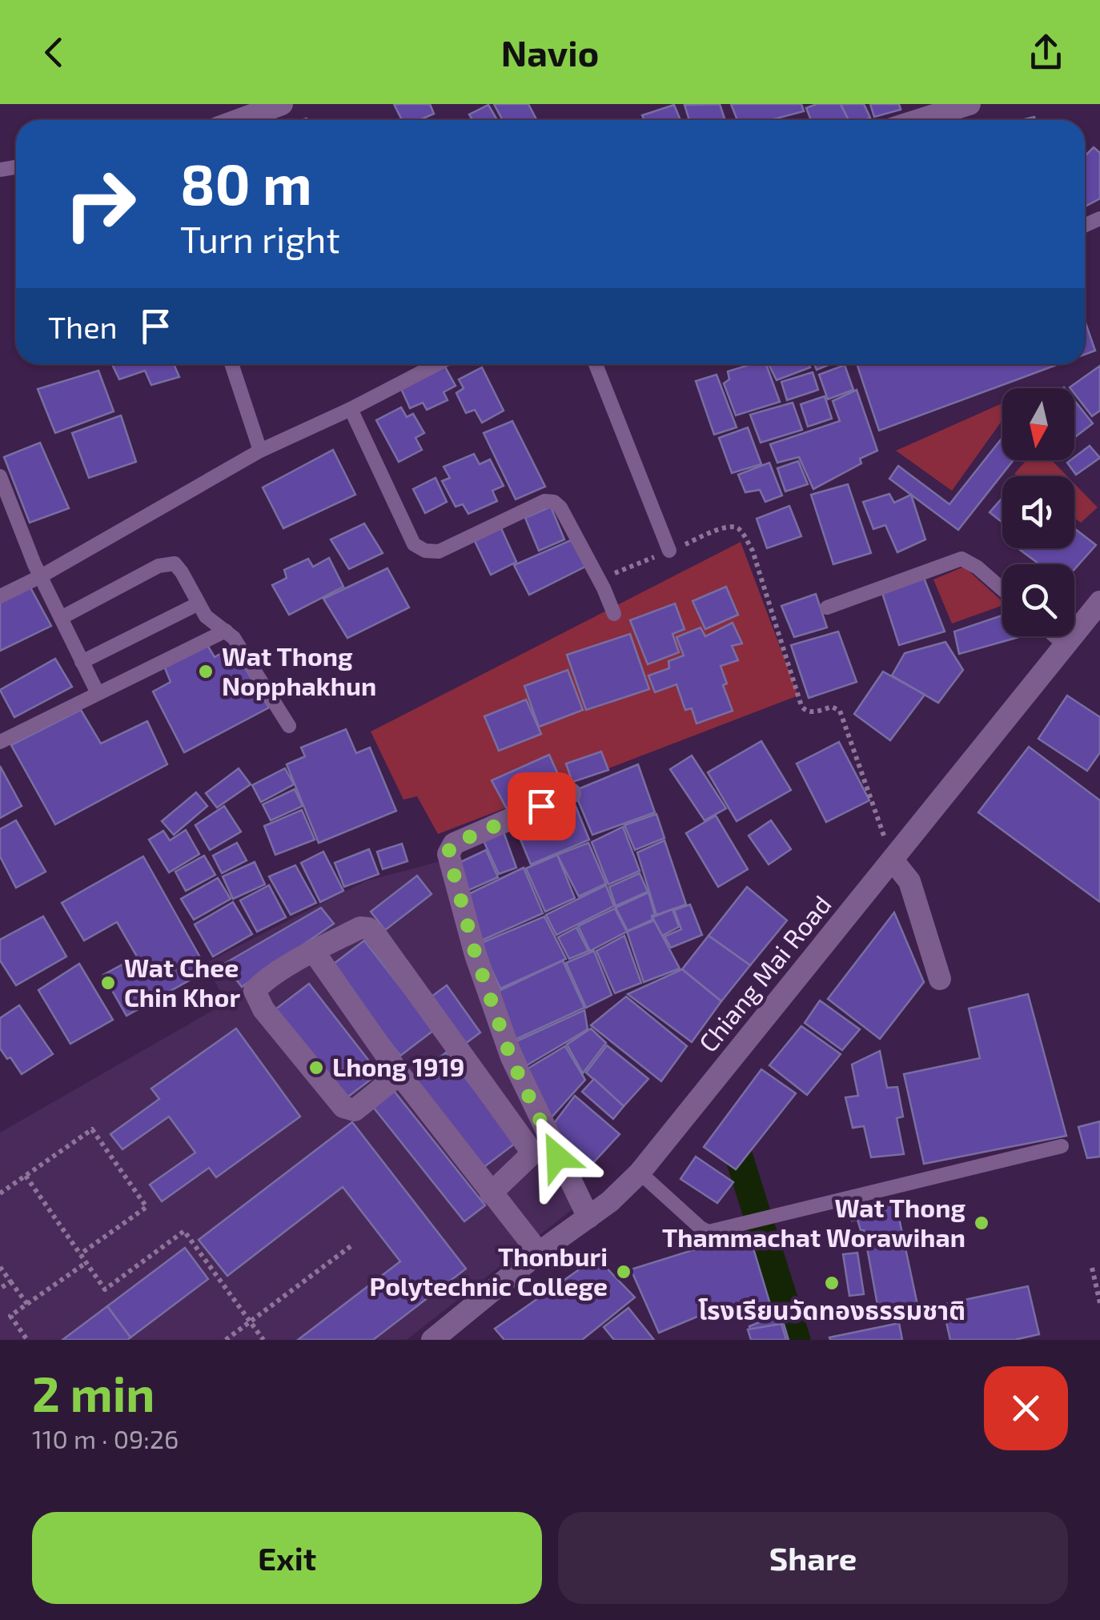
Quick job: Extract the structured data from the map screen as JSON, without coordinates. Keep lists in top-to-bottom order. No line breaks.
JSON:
{"streets":{"street":["Chiang Mai Road"]},"places":["Wat Thong Nopphakhun","Wat Chee Chin Khor","Lhong 1919","Wat Thong Thammachat Worawihan","Thonburi Polytechnic College","โรงเรียนวัดทองธรรมชาติ"],"north":"bottom","page":{"header":"Navio","turn":["80 m","Turn right"],"then":"Then","heading":["2 min","110 m · 09:26"],"buttons":["Exit","Share"]}}
